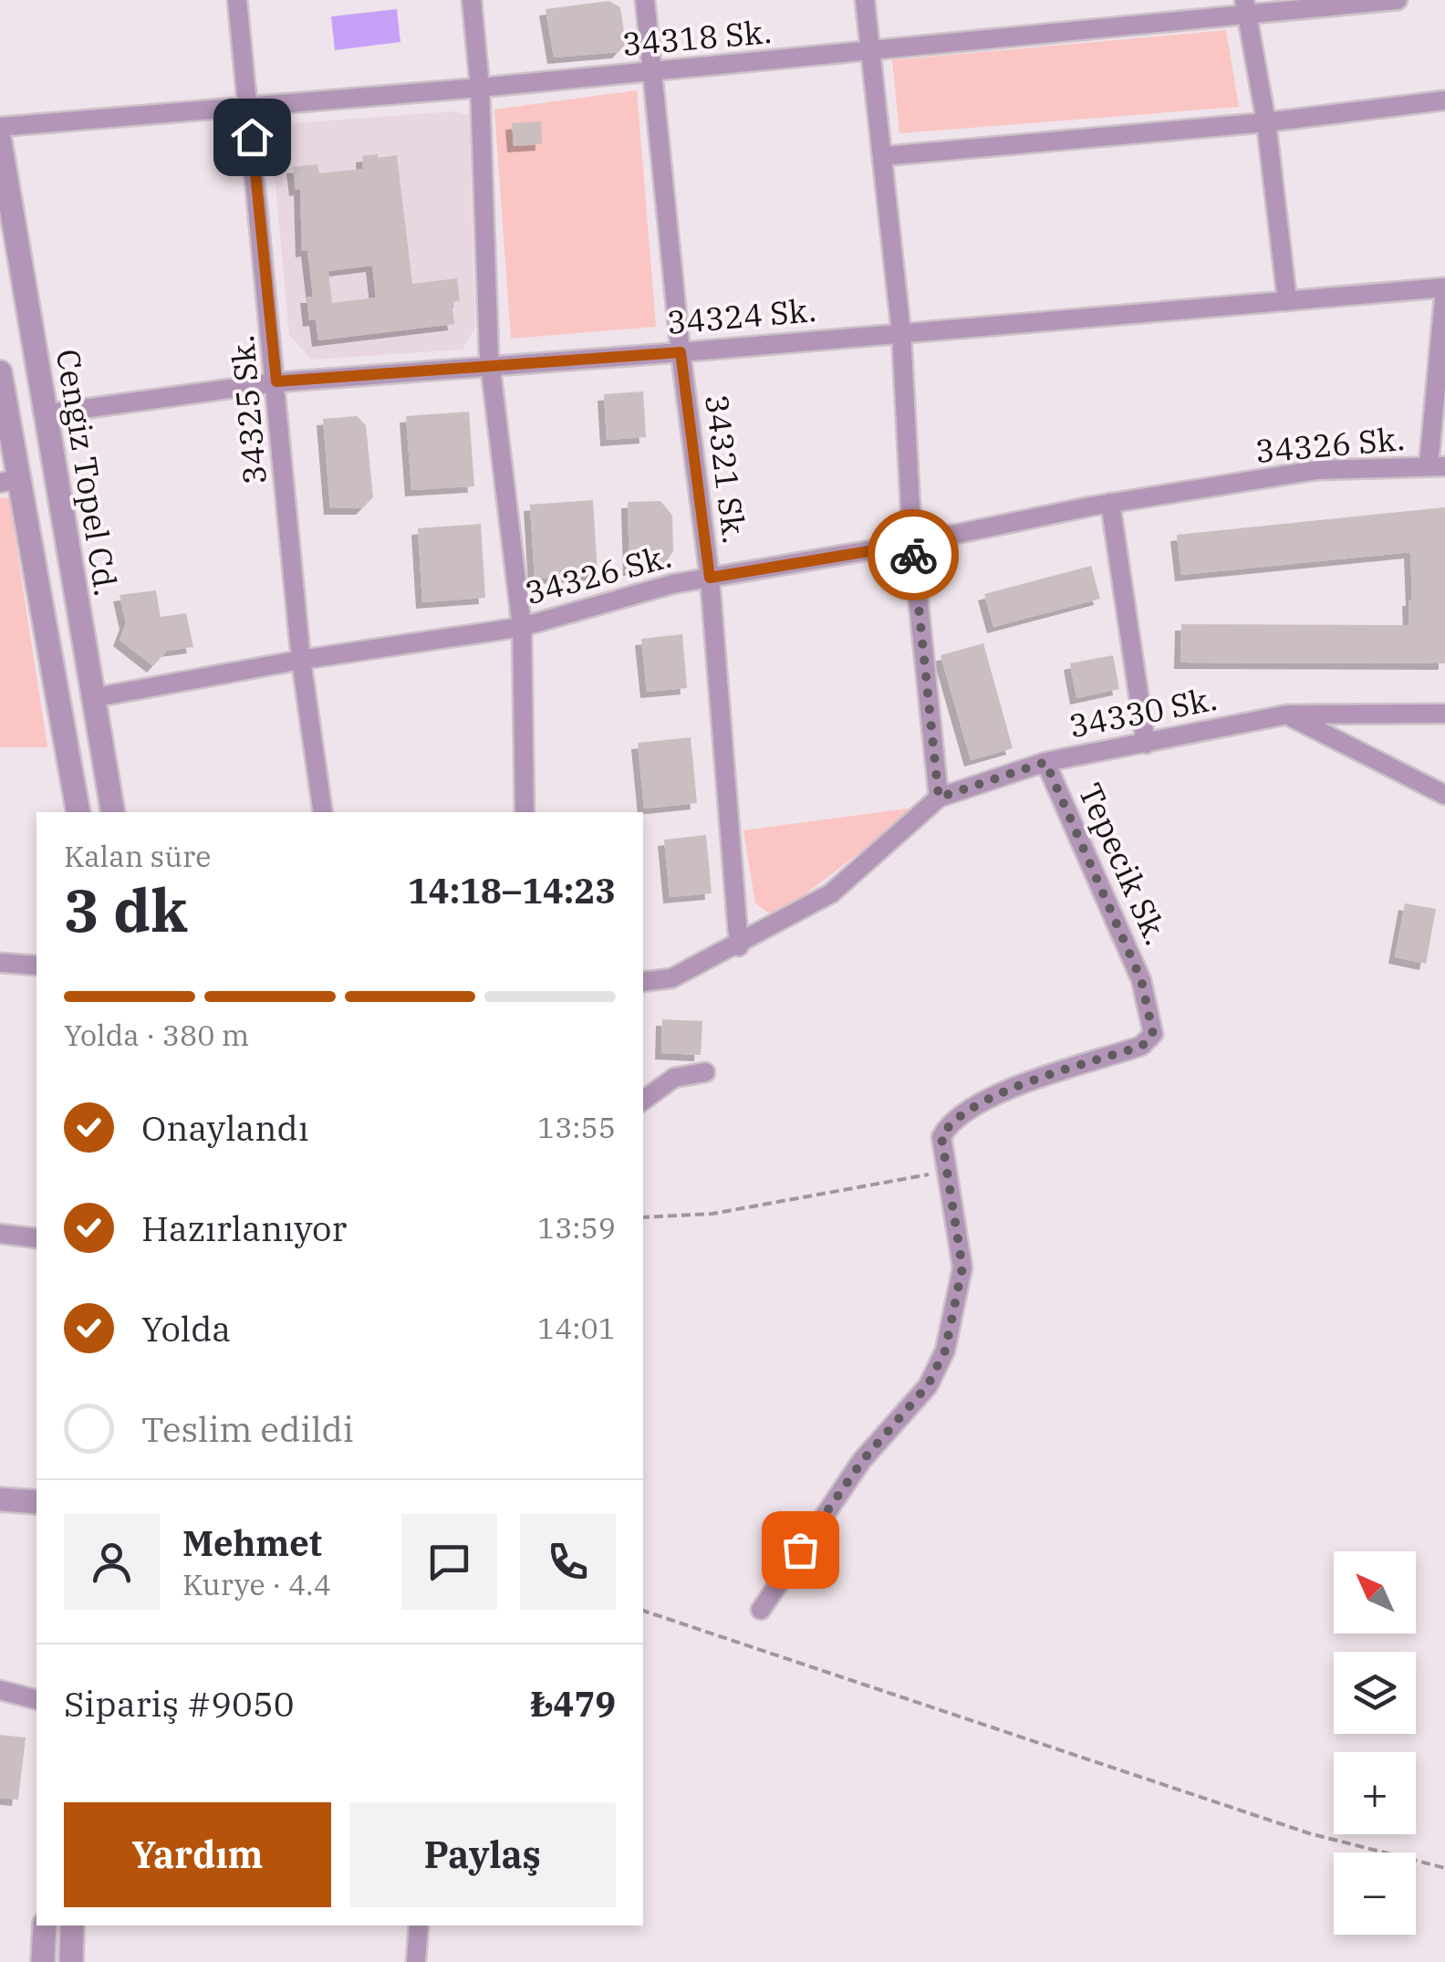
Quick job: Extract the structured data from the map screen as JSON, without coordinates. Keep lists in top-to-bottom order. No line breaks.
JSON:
{"streets":{"street":["34318 Sk.","34324 Sk.","34325 Sk.","34326 Sk.","34321 Sk.","Cengiz Topel Cd.","34330 Sk.","Tepecik Sk."]},"crossings":[["34318 Sk.","34325 Sk."],["34318 Sk.","34321 Sk."],["34324 Sk.","34325 Sk."],["34324 Sk.","34321 Sk."],["34324 Sk.","Cengiz Topel Cd."],["34325 Sk.","34326 Sk."],["34326 Sk.","34321 Sk."],["34326 Sk.","Cengiz Topel Cd."],["34321 Sk.","34330 Sk."],["34330 Sk.","Tepecik Sk."]],"north":"top left","page":{"heading":["3 dk","Kalan süre","14:18–14:23"],"panel":["Mehmet","Kurye · 4.4","Sipariş #9050","₺479"],"bar":"Yolda · 380 m","list":[["Onaylandı","13:55"],["Hazırlanıyor","13:59"],["Yolda","14:01"],"Teslim edildi"],"map_buttons":["+","−"],"buttons":["Yardım","Paylaş"]}}
